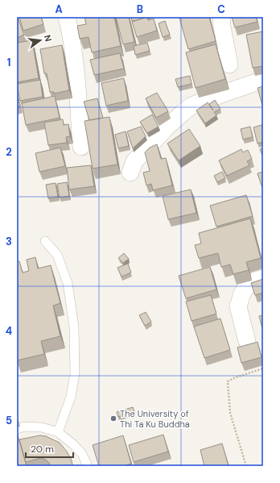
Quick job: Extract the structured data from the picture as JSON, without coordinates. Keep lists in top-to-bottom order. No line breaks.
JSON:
{"places":["The University of Thi Ta Ku Buddha"],"scale_bar":"20 m","north":"right","grid":{"columns":["A","B","C"],"rows":["1","2","3","4","5"]}}
